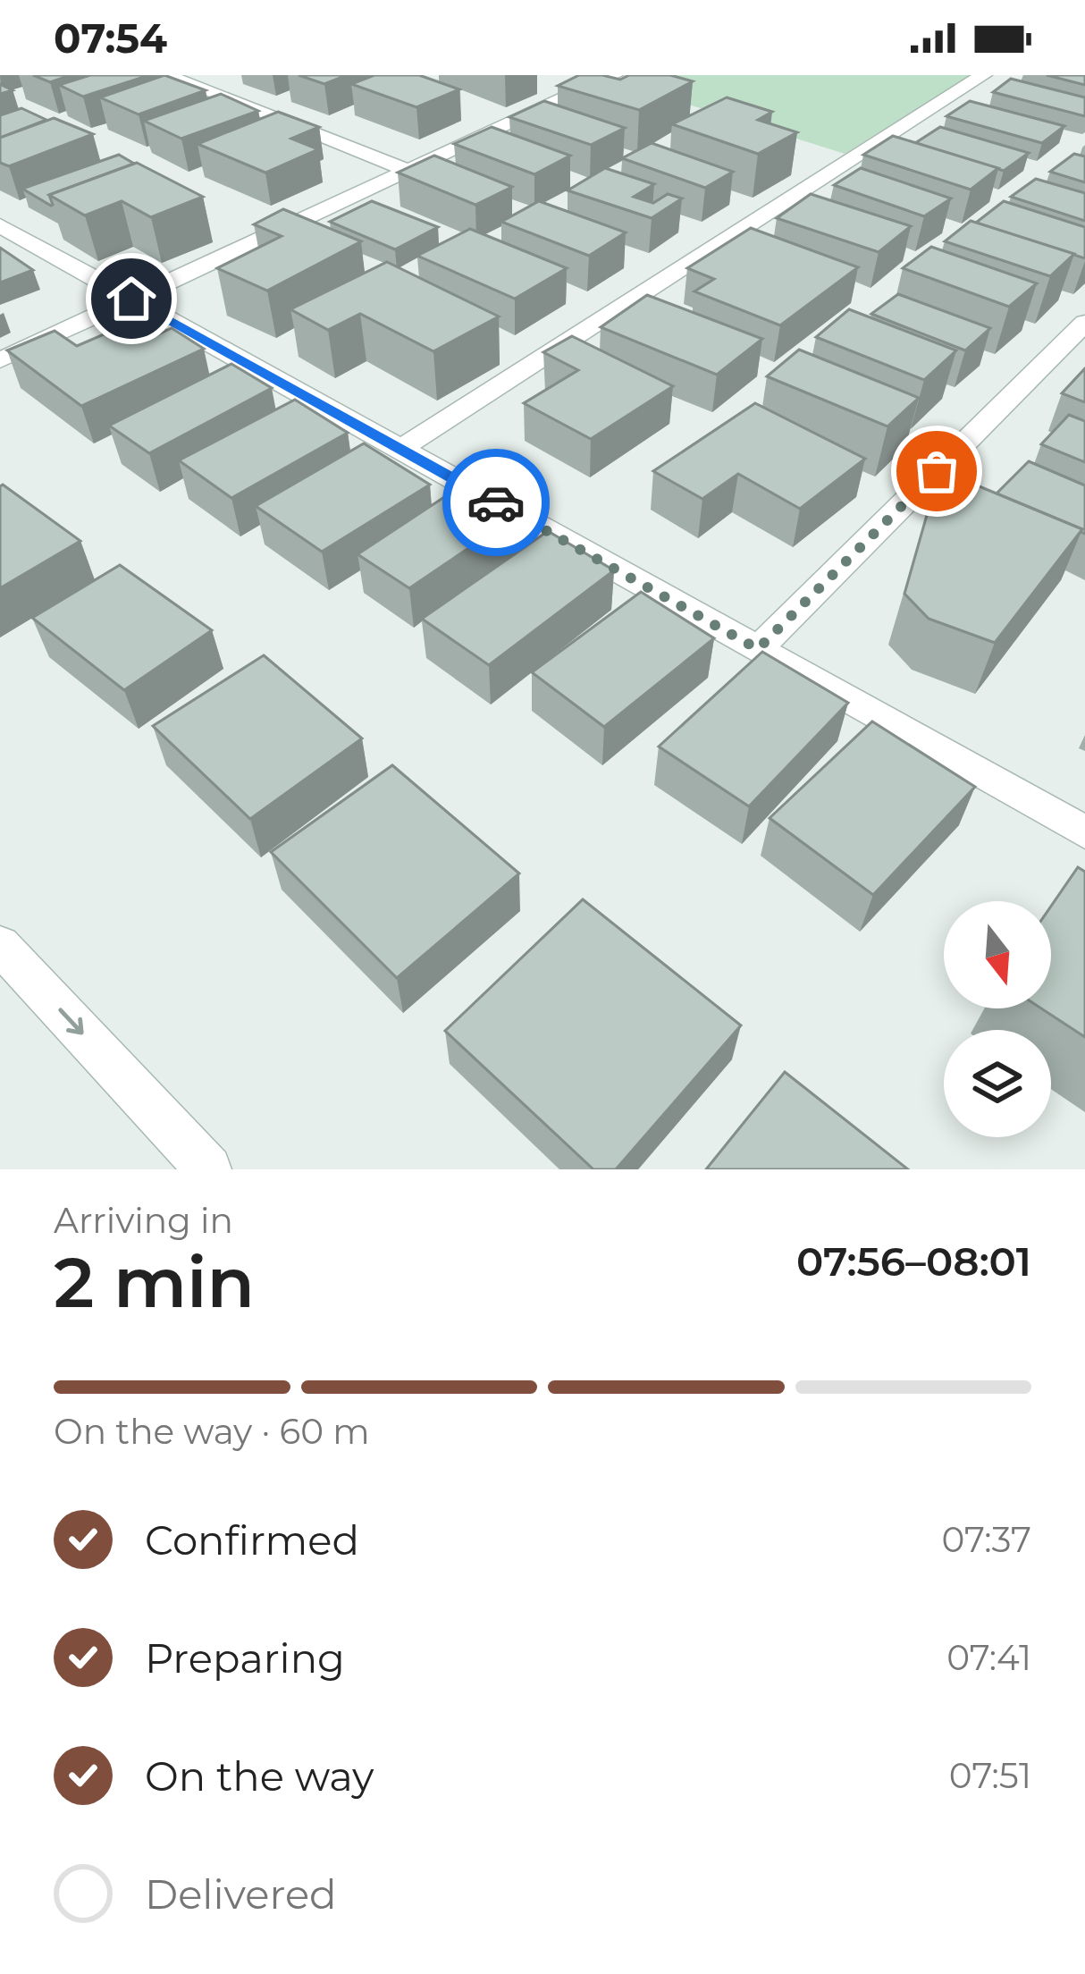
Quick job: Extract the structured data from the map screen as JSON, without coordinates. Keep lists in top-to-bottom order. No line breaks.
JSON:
{"north":"bottom","page":{"status":"07:54","heading":["2 min","Arriving in","07:56–08:01"],"bar":"On the way · 60 m","list":[["Confirmed","07:37"],["Preparing","07:41"],["On the way","07:51"],"Delivered"]}}
